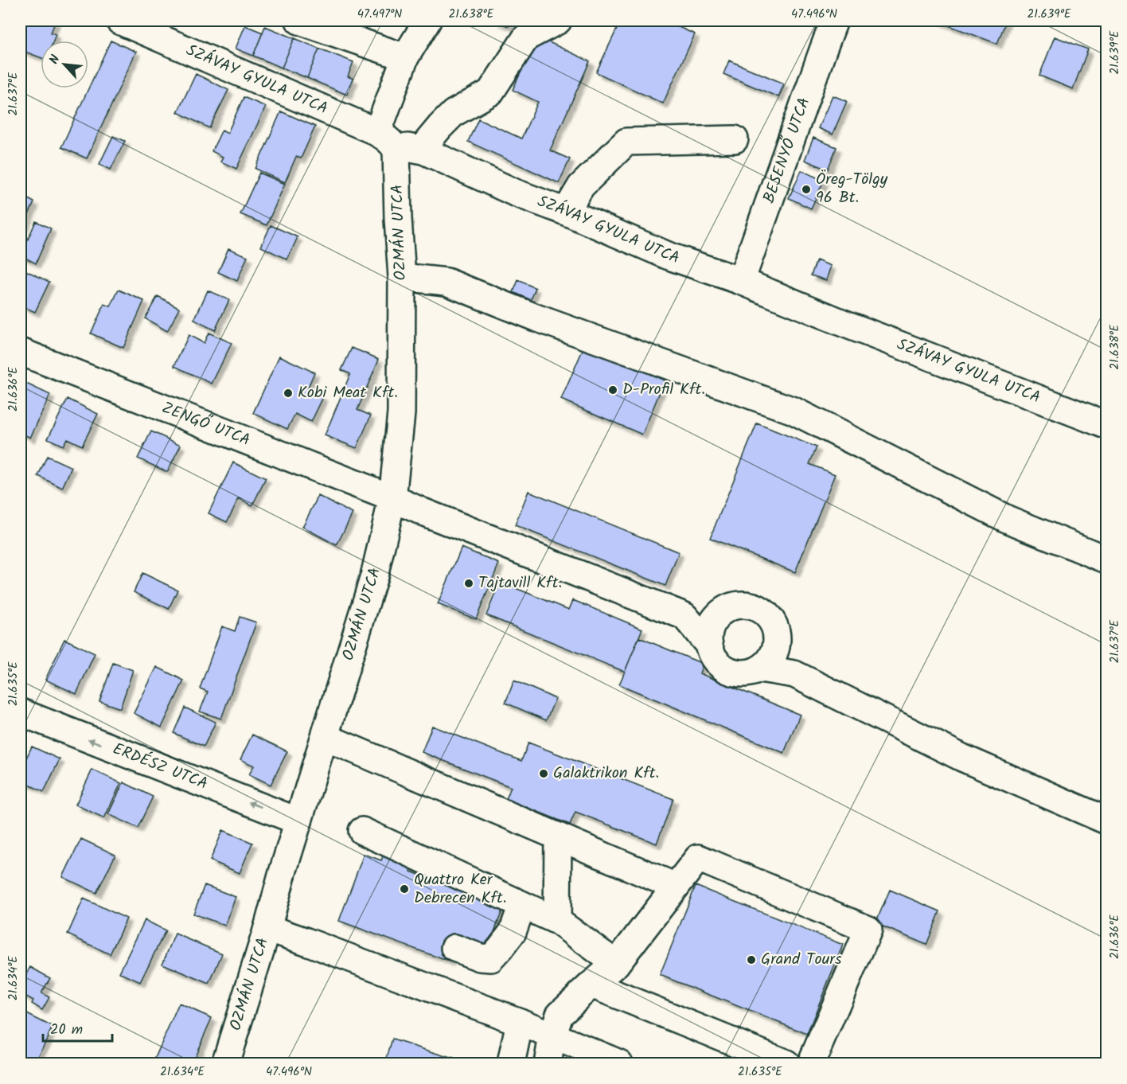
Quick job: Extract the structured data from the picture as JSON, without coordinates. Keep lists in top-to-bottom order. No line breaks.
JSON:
{"streets":{"street":["SZÁVAY GYULA UTCA","BESENYŐ UTCA","OZMÁN UTCA","ZENGŐ UTCA","ERDÉSZ UTCA"]},"crossings":[["SZÁVAY GYULA UTCA","BESENYŐ UTCA"],["SZÁVAY GYULA UTCA","OZMÁN UTCA"],["OZMÁN UTCA","ZENGŐ UTCA"],["OZMÁN UTCA","ERDÉSZ UTCA"]],"one_way":["ERDÉSZ UTCA"],"places":["Öreg-Tölgy 96 Bt.","D-Profil Kft.","Kobi Meat Kft.","Tajtavill Kft.","Galaktrikon Kft.","Quattro Ker Debrecen Kft.","Grand Tours"],"scale_bar":"20 m","north":"top left","coordinates":["47.497°N","21.638°E","47.496°N","21.639°E","21.637°E","21.636°E","21.635°E","21.634°E"]}
